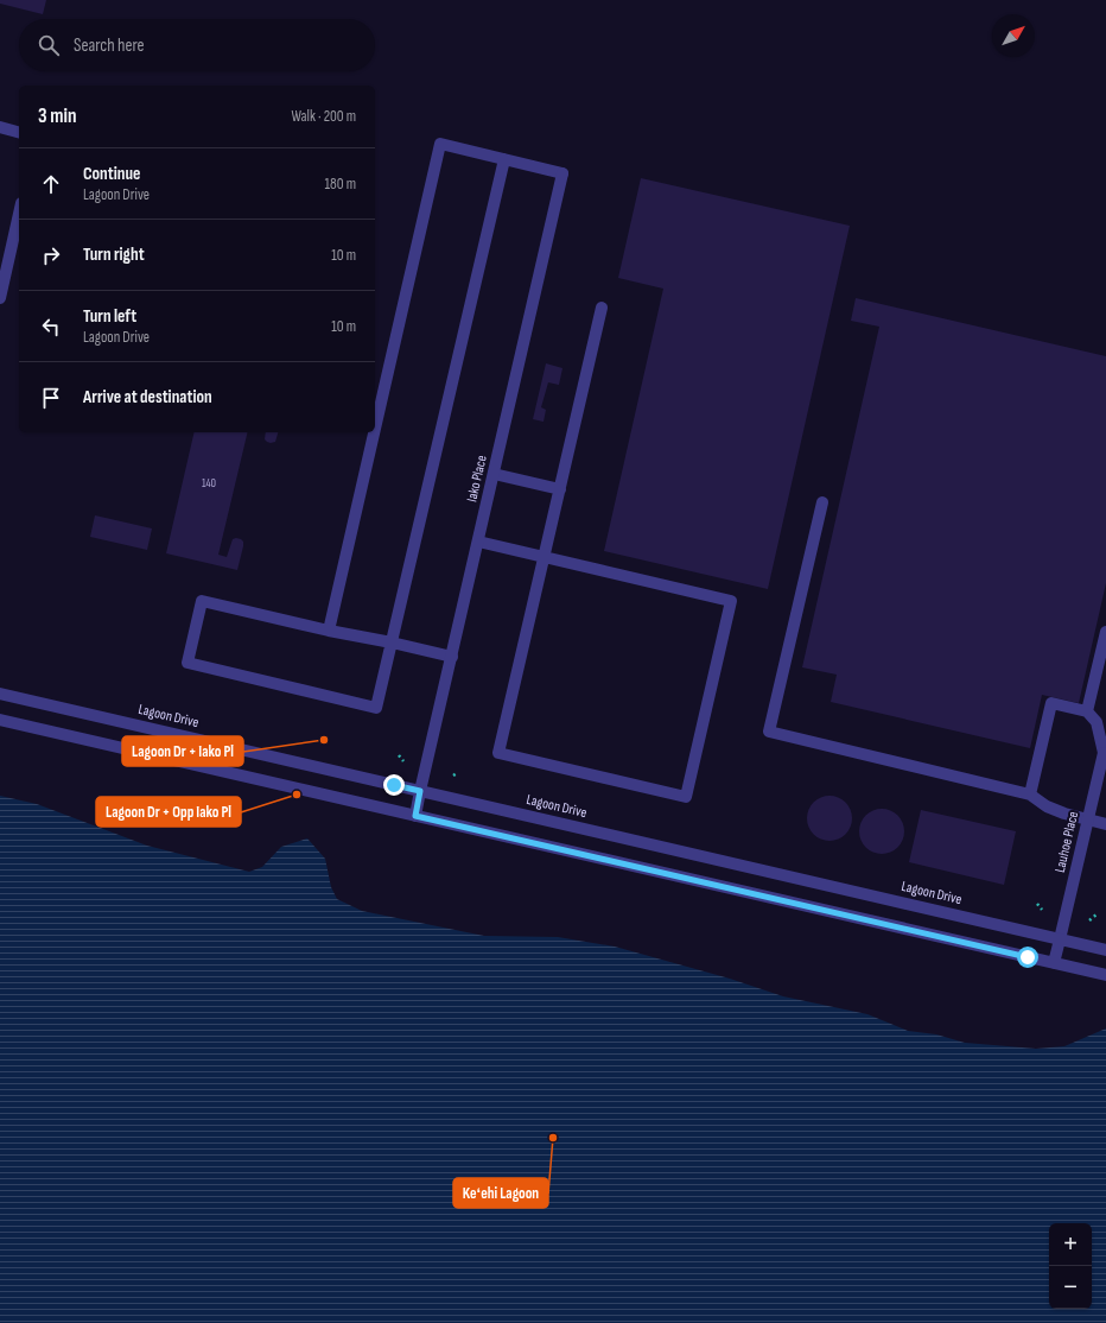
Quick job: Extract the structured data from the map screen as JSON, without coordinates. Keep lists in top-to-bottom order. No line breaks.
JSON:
{"streets":{"street":["Iako Place","Lagoon Drive","Lauhoe Place"]},"crossings":[["Iako Place","Lagoon Drive"],["Lagoon Drive","Lauhoe Place"]],"places":["Lagoon Dr + Iako Pl","Lagoon Dr + Opp Iako Pl","Keʻehi Lagoon"],"house_numbers":["140"],"north":"top right","page":{"search":"Search here","heading":["3 min","Walk · 200 m"],"list":[["Continue","Lagoon Drive","180 m"],["Turn right","10 m"],["Turn left","Lagoon Drive","10 m"],"Arrive at destination"],"map_buttons":["+","−"]}}
